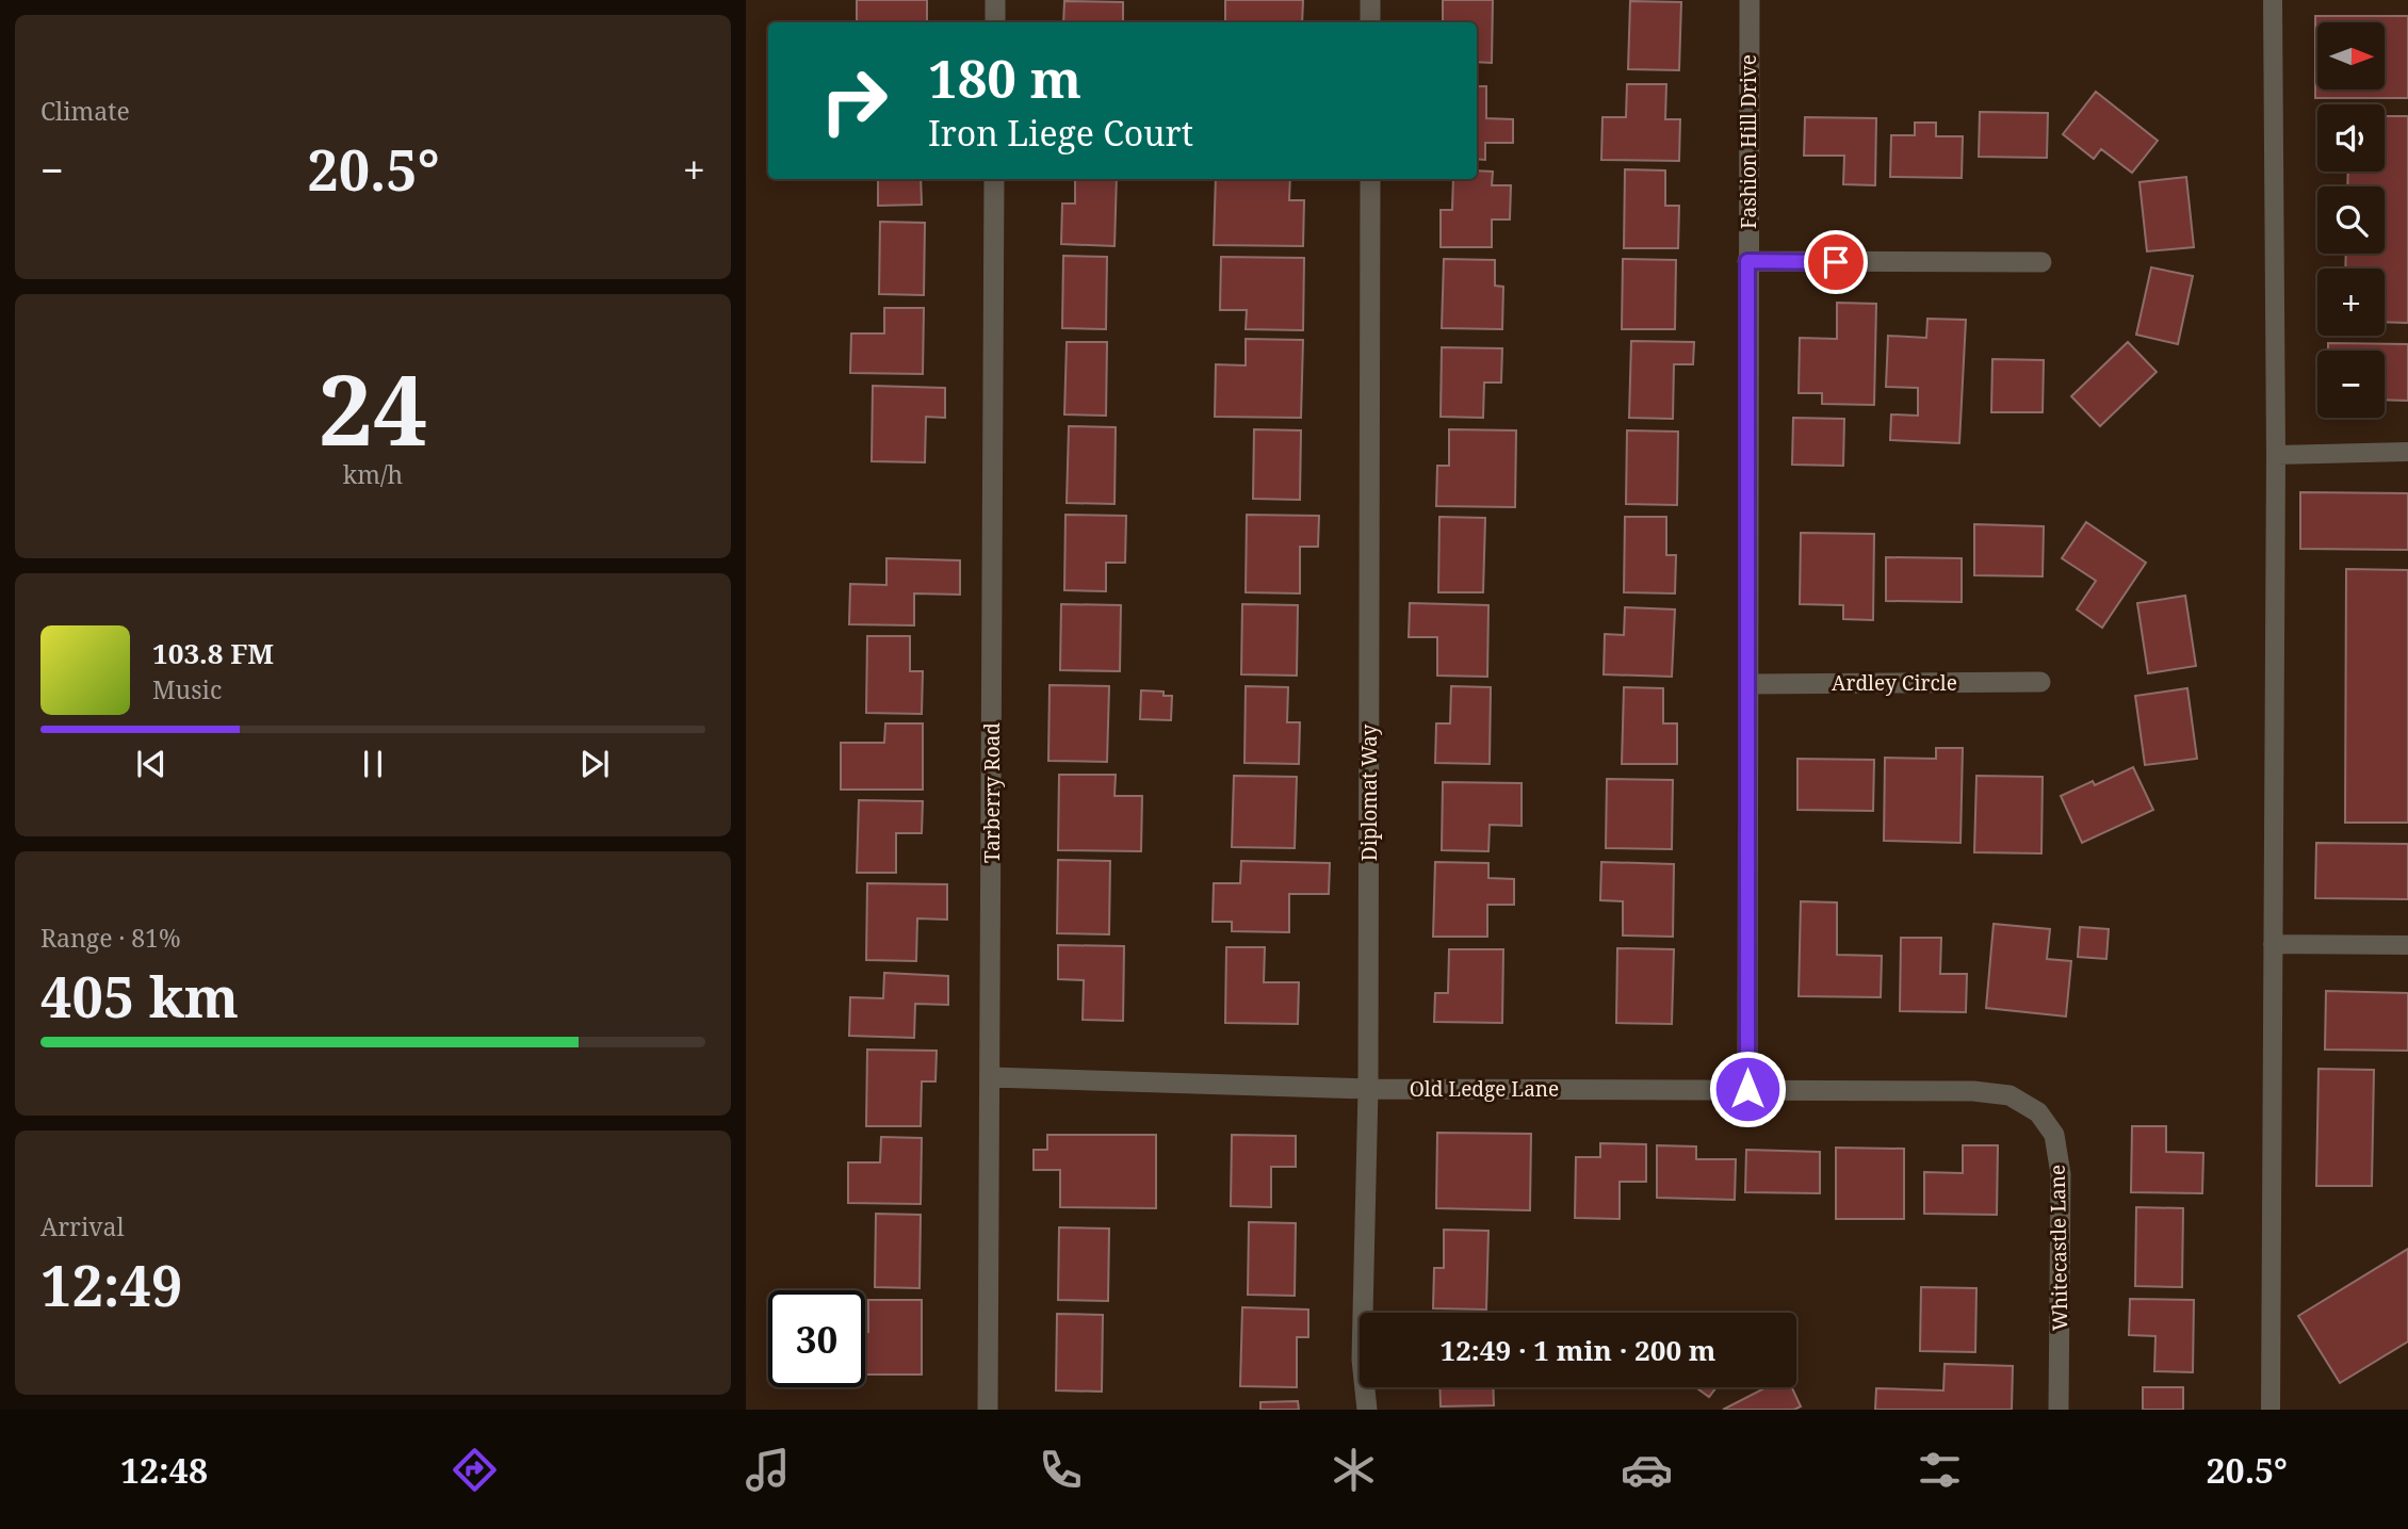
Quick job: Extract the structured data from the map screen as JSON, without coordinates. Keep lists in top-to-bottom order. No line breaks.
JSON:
{"streets":{"street":["Fashion Hill Drive","Ardley Circle","Tarberry Road","Diplomat Way","Old Ledge Lane","Whitecastle Lane"]},"crossings":[["Fashion Hill Drive","Ardley Circle"],["Fashion Hill Drive","Old Ledge Lane"],["Tarberry Road","Old Ledge Lane"],["Diplomat Way","Old Ledge Lane"],["Old Ledge Lane","Whitecastle Lane"]],"north":"right","page":{"tile":["Climate",["24","km/h"],["Range · 81%","405 km"],["Arrival","12:49"]],"map_buttons":["+","−"],"turn":["180 m","Iron Liege Court"],"heat":["−","20.5°","+"],"song":["103.8 FM","Music"],"limit":"30","trip":"12:49 · 1 min · 200 m","tabs":["12:48","20.5°"]}}
